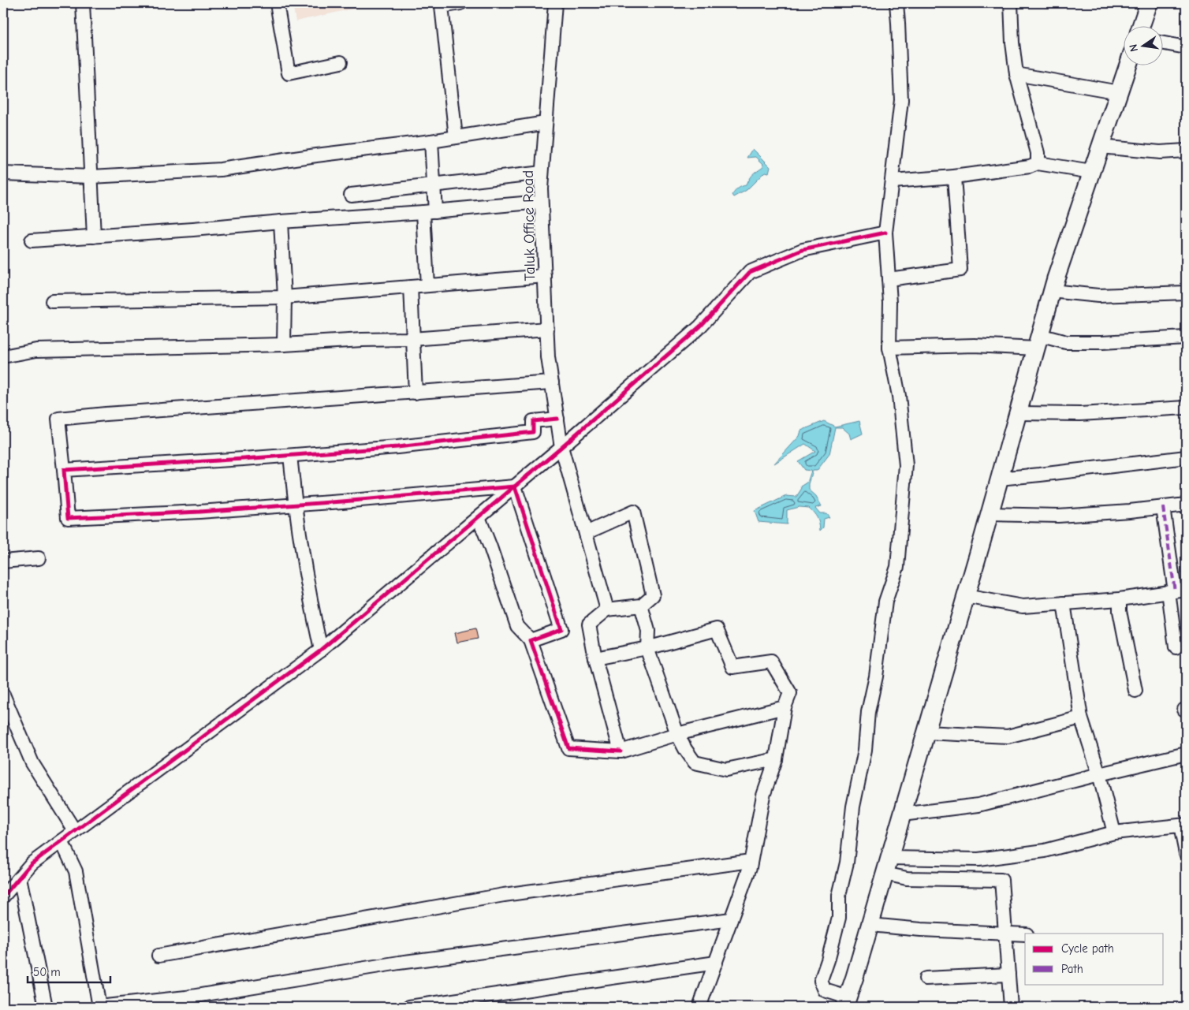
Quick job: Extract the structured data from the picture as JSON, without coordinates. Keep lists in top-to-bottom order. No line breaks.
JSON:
{"streets":{"street":["Taluk Office Road"]},"legend":["Cycle path","Path"],"scale_bar":"50 m","north":"left"}
